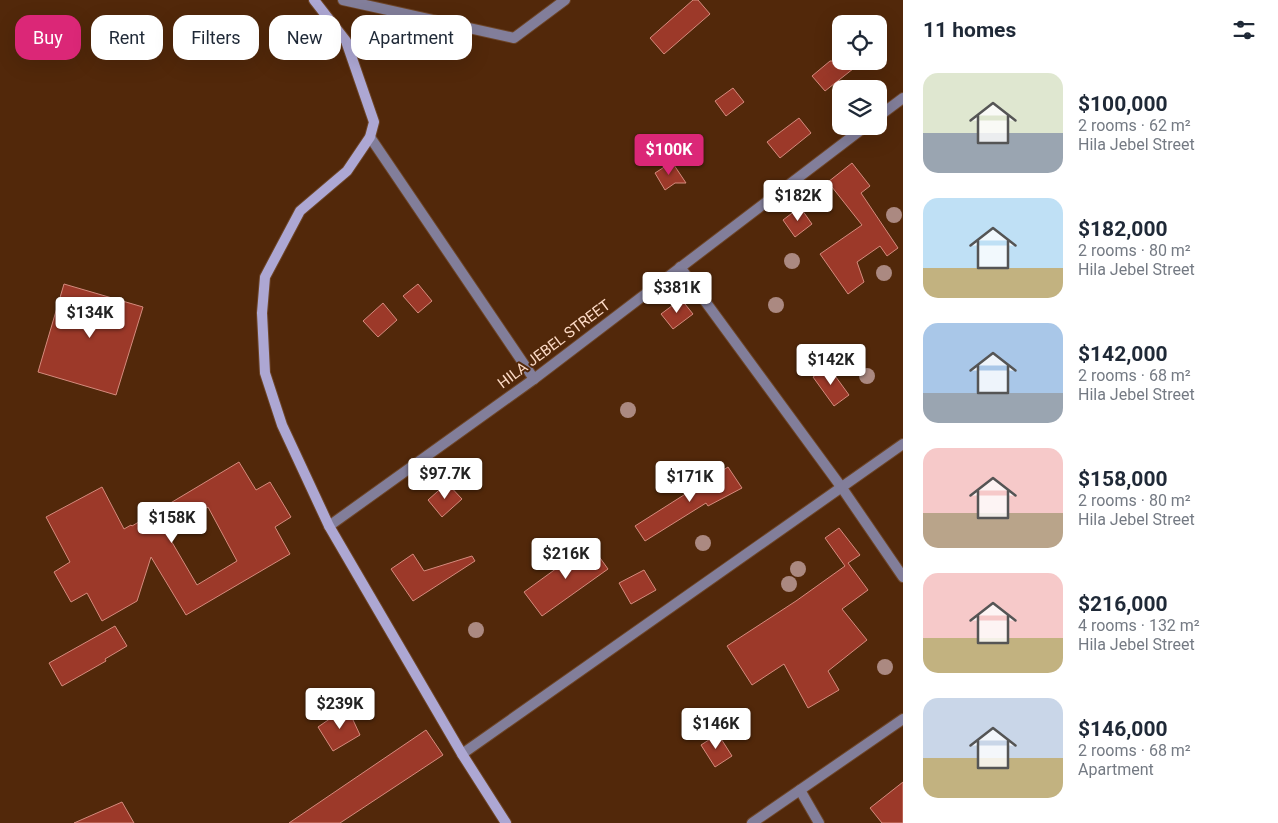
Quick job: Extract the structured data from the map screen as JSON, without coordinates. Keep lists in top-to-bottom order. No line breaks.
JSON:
{"streets":{"street":["HILA JEBEL STREET"]},"page":{"heading":"11 homes","chip":["Buy","Rent","Filters","New","Apartment"],"list":[{"name":"$100,000","note":"2 rooms · 62 m² · Hila Jebel Street"},{"name":"$182,000","note":"2 rooms · 80 m² · Hila Jebel Street"},{"name":"$142,000","note":"2 rooms · 68 m² · Hila Jebel Street"},{"name":"$158,000","note":"2 rooms · 80 m² · Hila Jebel Street"},{"name":"$216,000","note":"4 rooms · 132 m² · Hila Jebel Street"},{"name":"$146,000","note":"2 rooms · 68 m² · Apartment"}],"price":["$100K","$182K","$381K","$134K","$142K","$97.7K","$171K","$158K","$216K","$239K","$146K"]}}
